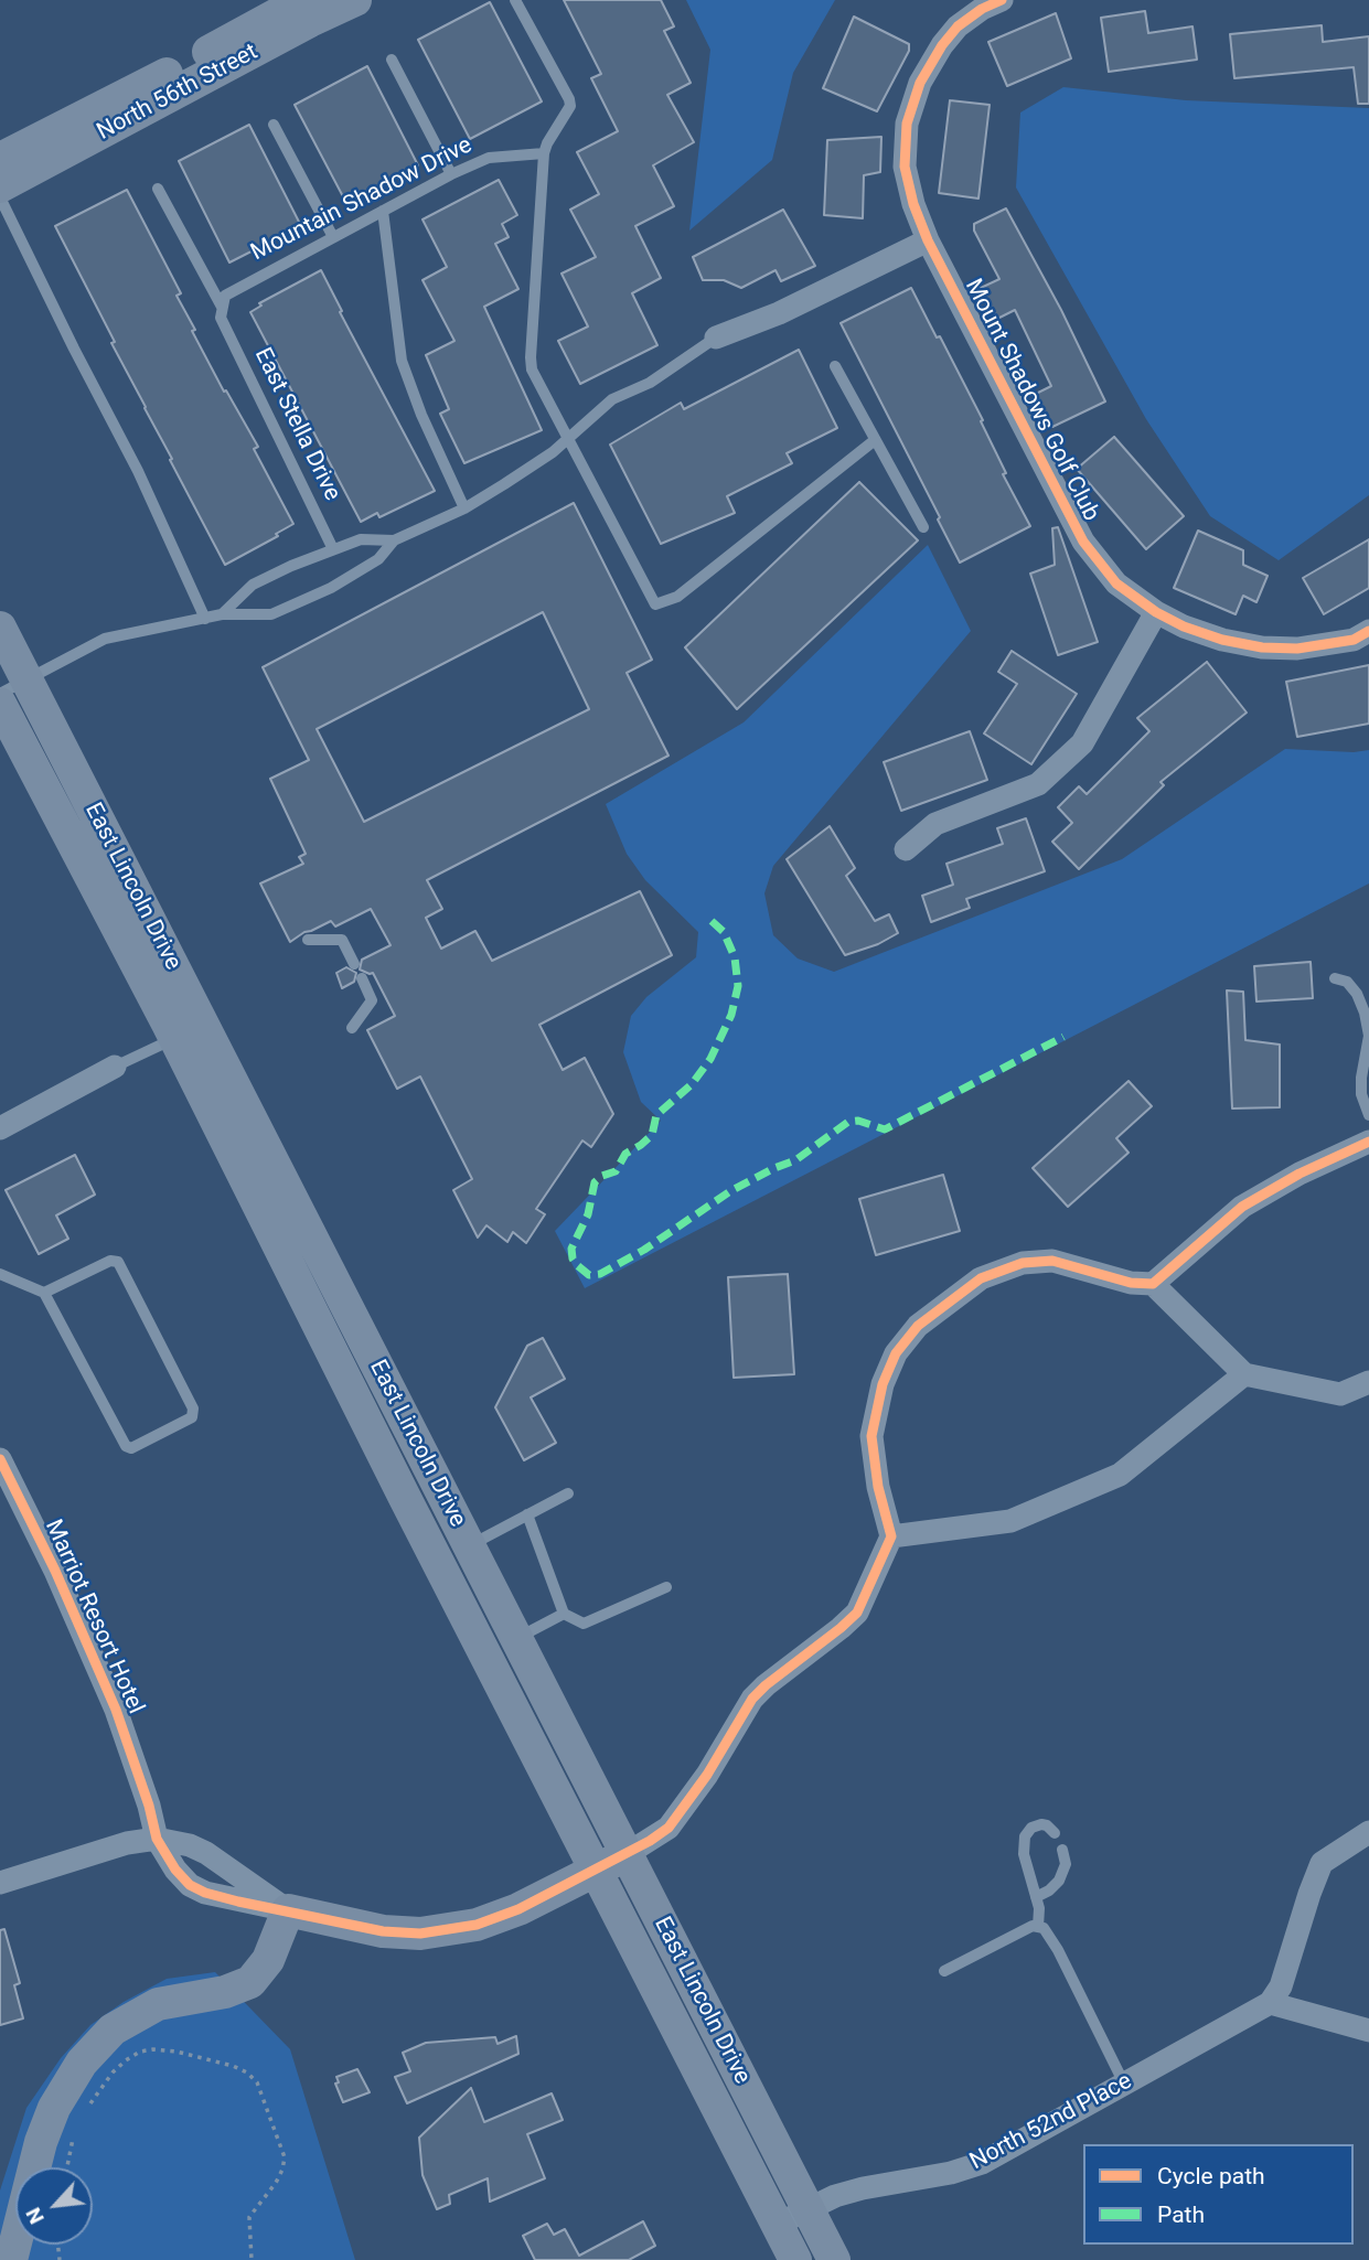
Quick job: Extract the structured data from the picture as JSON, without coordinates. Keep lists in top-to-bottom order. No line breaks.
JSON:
{"streets":{"main road":["North 56th Street","East Lincoln Drive"],"street":["Mount Shadows Golf Club","Marriot Resort Hotel","North 52nd Place"],"lane":["Mountain Shadow Drive","East Stella Drive"]},"crossings":[["Mountain Shadow Drive","East Stella Drive"],["East Lincoln Drive","North 52nd Place"]],"legend":["Cycle path","Path"],"north":"bottom left"}
